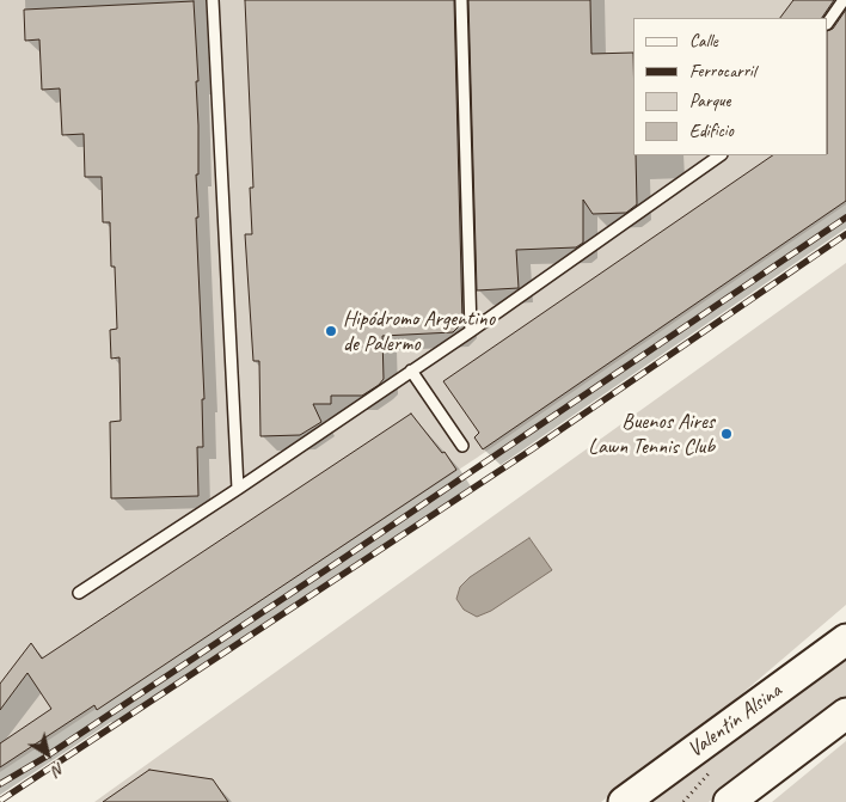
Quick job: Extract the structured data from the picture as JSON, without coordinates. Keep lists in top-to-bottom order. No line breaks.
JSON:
{"streets":{"main road":["Valentín Alsina"]},"places":["Hipódromo Argentino de Palermo","Buenos Aires Lawn Tennis Club"],"legend":["Calle","Ferrocarril","Parque","Edificio"],"north":"bottom right"}
